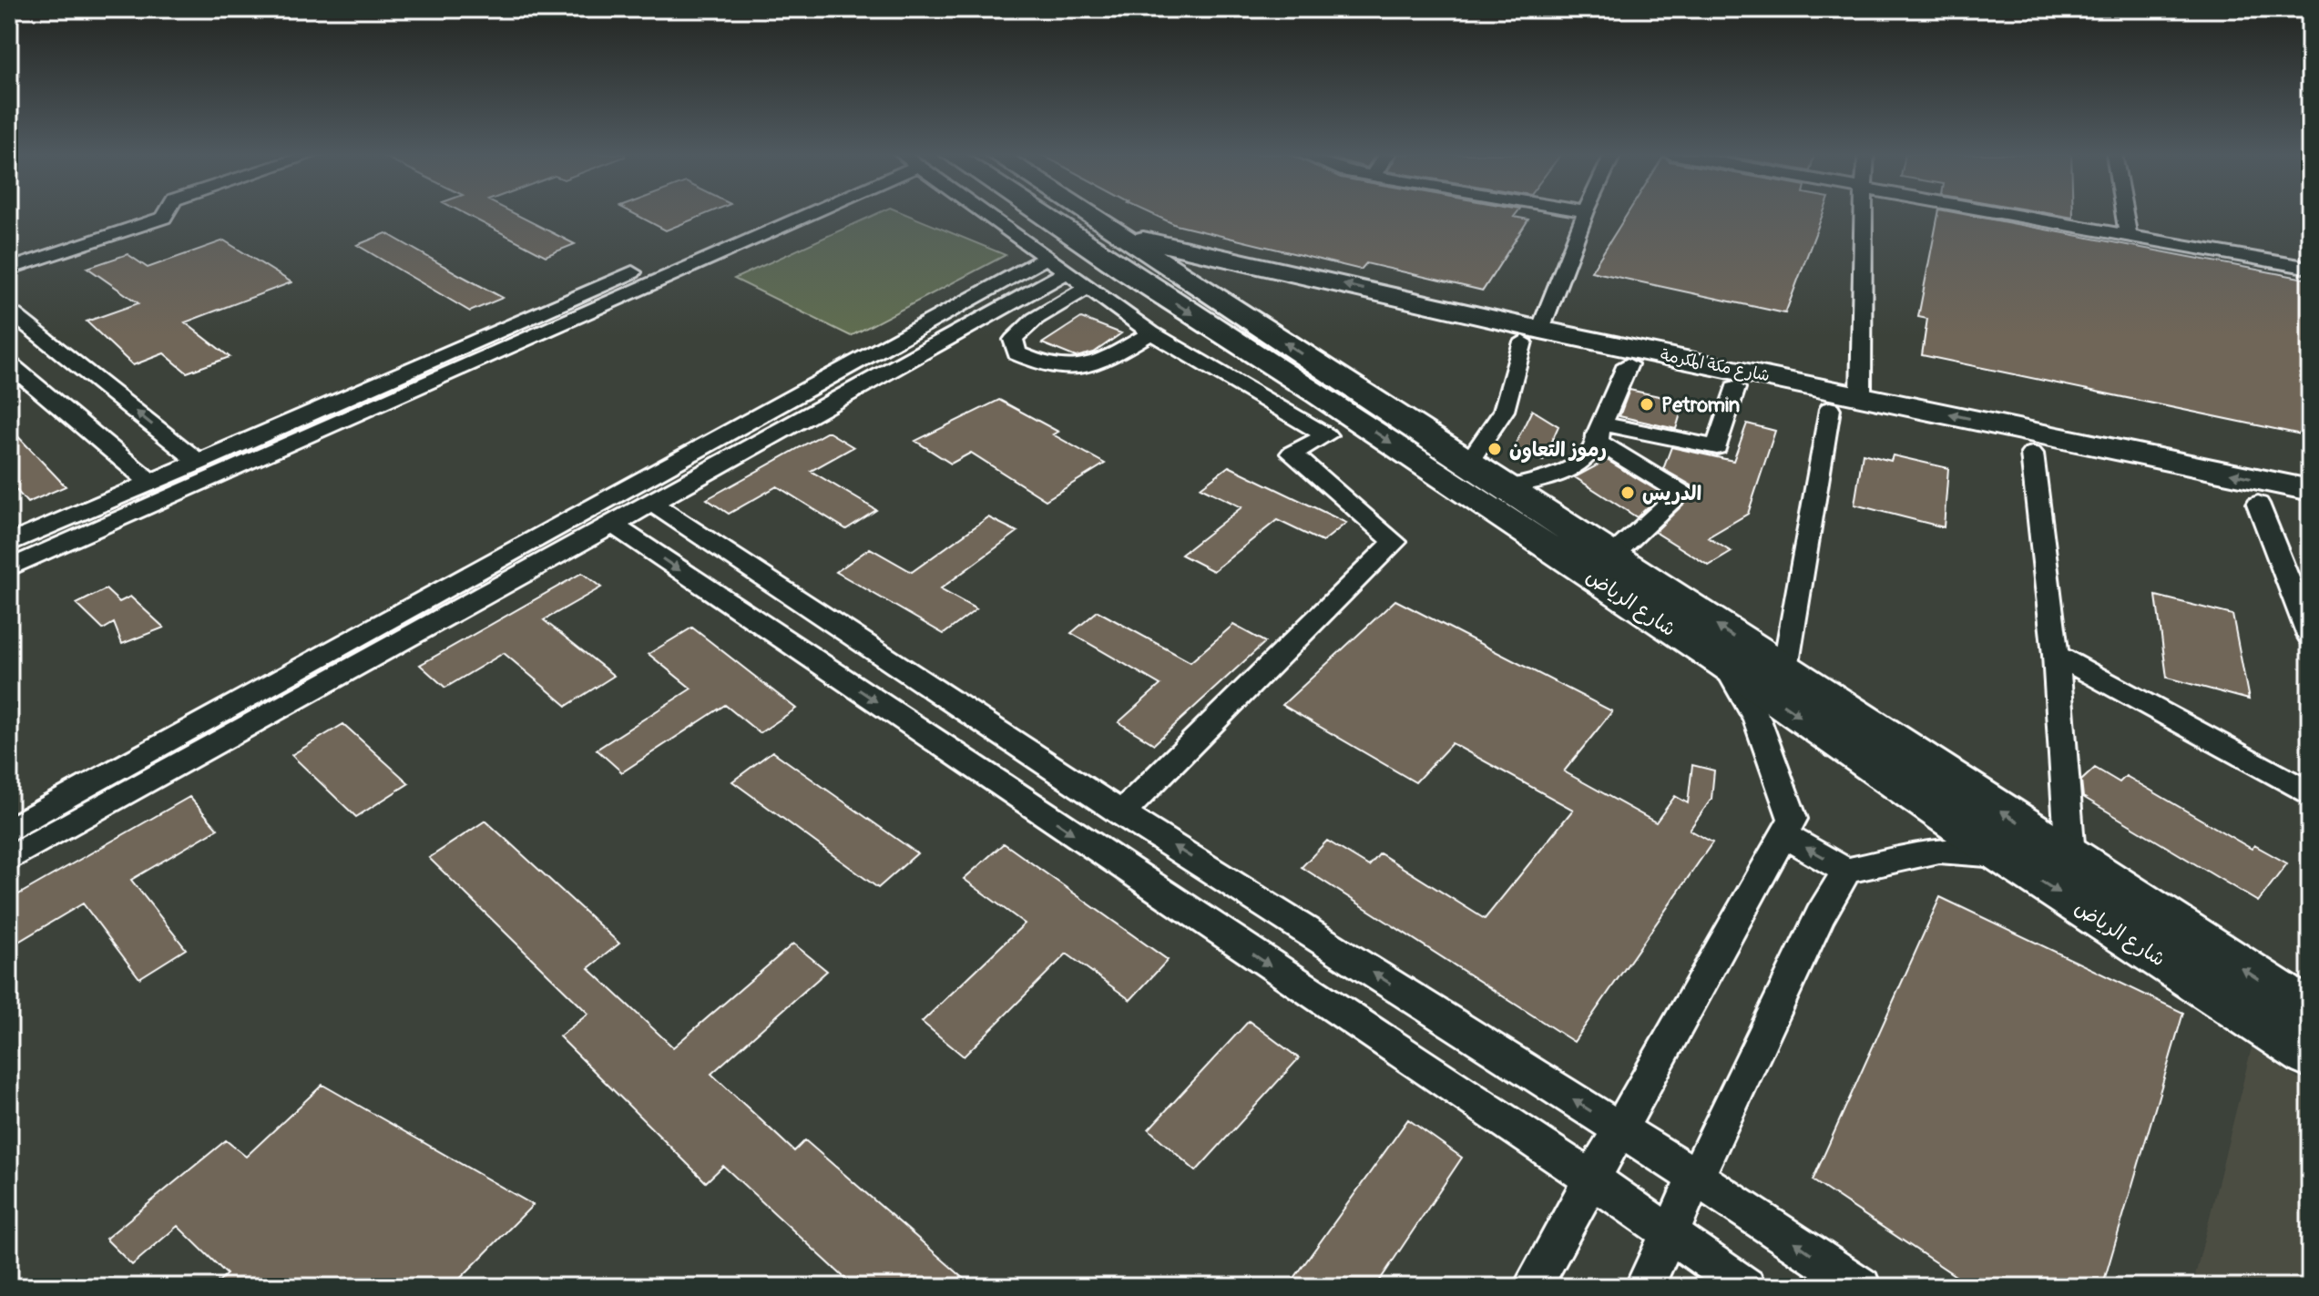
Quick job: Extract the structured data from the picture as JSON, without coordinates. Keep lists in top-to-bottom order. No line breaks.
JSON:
{"streets":{"main road":["شارع مكة المكرمة","شارع الرياض"]},"crossings":[["شارع مكة المكرمة","شارع الرياض"]],"places":["Petromin","رموز التعاون","الدريس"]}
